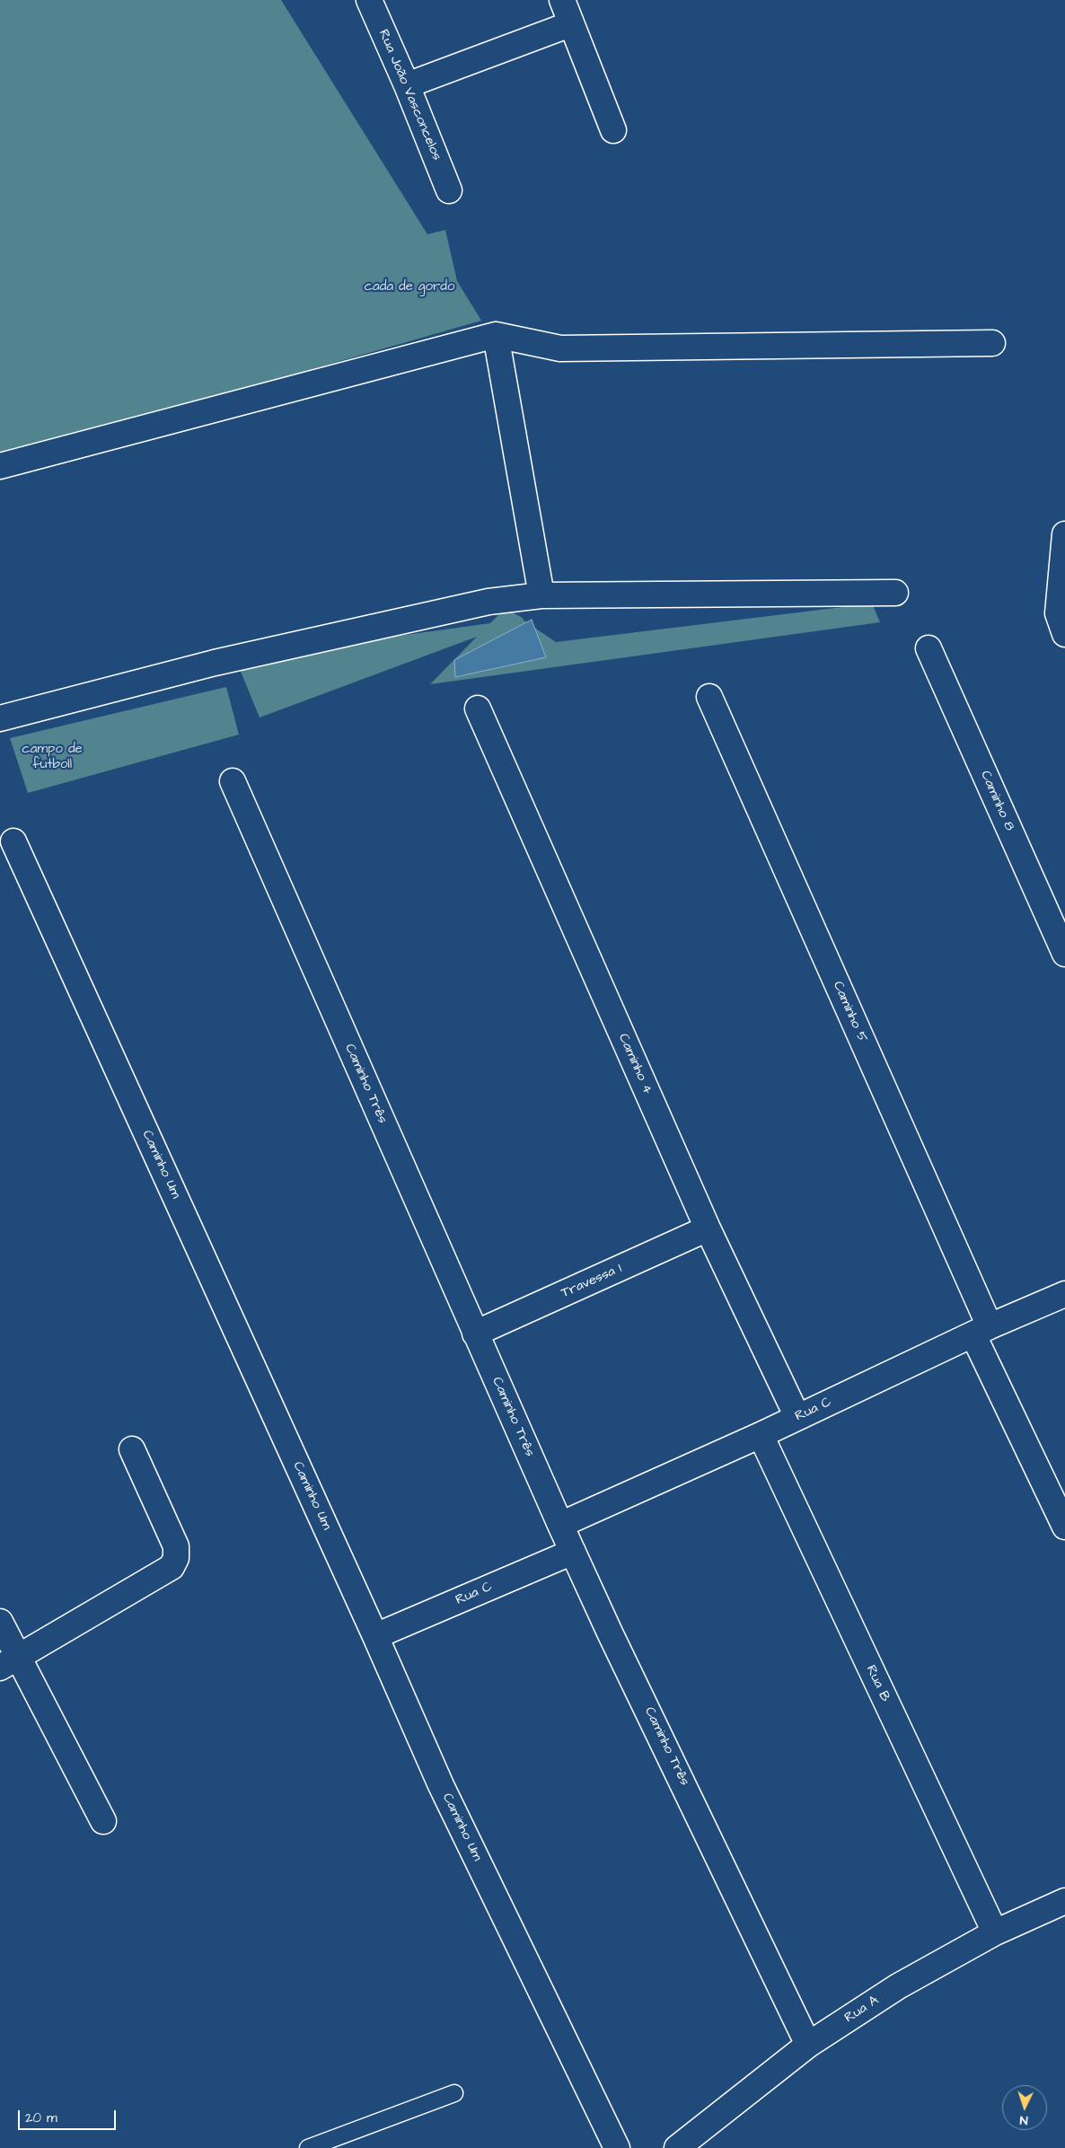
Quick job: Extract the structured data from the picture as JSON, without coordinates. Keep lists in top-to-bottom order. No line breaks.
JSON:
{"streets":{"street":["Rua João Vasconcelos","Caminho 8","Caminho 5","Caminho 4","Caminho Três","Caminho Um","Travessa 1","Rua C","Rua B","Rua A"]},"crossings":[["Caminho 5","Rua C"],["Caminho 4","Travessa 1"],["Caminho 4","Rua C"],["Caminho Três","Travessa 1"],["Caminho Três","Rua C"],["Caminho Três","Rua A"],["Caminho Um","Rua C"],["Rua C","Rua B"],["Rua B","Rua A"]],"parks":["cada de gordo","campo de futboll"],"scale_bar":"20 m","north":"bottom"}
